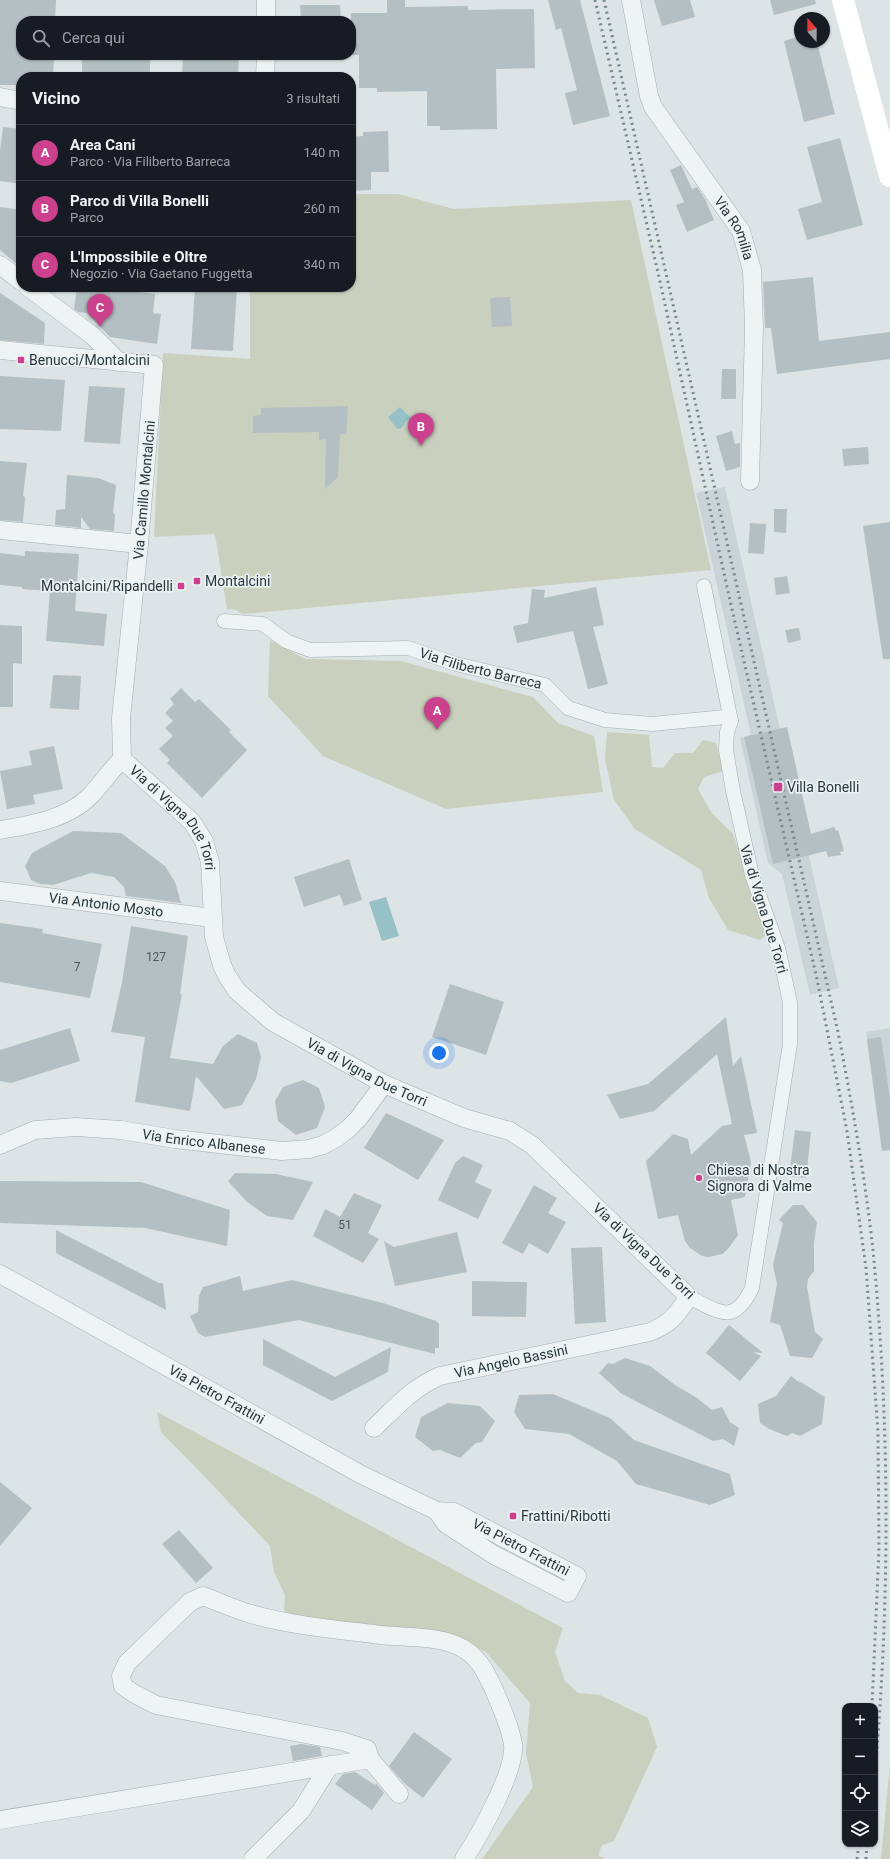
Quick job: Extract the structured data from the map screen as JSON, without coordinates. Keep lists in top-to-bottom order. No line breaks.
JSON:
{"streets":{"street":["Via Romilia","Via Camillo Montalcini","Via Filiberto Barreca","Via di Vigna Due Torri","Via Antonio Mosto","Via Enrico Albanese","Via Angelo Bassini","Via Pietro Frattini"]},"crossings":[["Via Camillo Montalcini","Via di Vigna Due Torri"],["Via Filiberto Barreca","Via di Vigna Due Torri"],["Via di Vigna Due Torri","Via Antonio Mosto"],["Via di Vigna Due Torri","Via Enrico Albanese"],["Via di Vigna Due Torri","Via Angelo Bassini"]],"places":{"transit":["Benucci/Montalcini","Montalcini","Montalcini/Ripandelli","Villa Bonelli","Frattini/Ribotti"],"other":["Chiesa di Nostra Signora di Valme"]},"house_numbers":["127","7","51"],"north":"top","page":{"search":"Cerca qui","heading":["Vicino","3 risultati"],"list":[{"mark":"A","name":"Area Cani","note":"Parco · Via Filiberto Barreca","value":"140 m"},{"mark":"B","name":"Parco di Villa Bonelli","note":"Parco","value":"260 m"},{"mark":"C","name":"L'Impossibile e Oltre","note":"Negozio · Via Gaetano Fuggetta","value":"340 m"}],"pins":["C","B","A"],"map_buttons":["+","−"]}}
